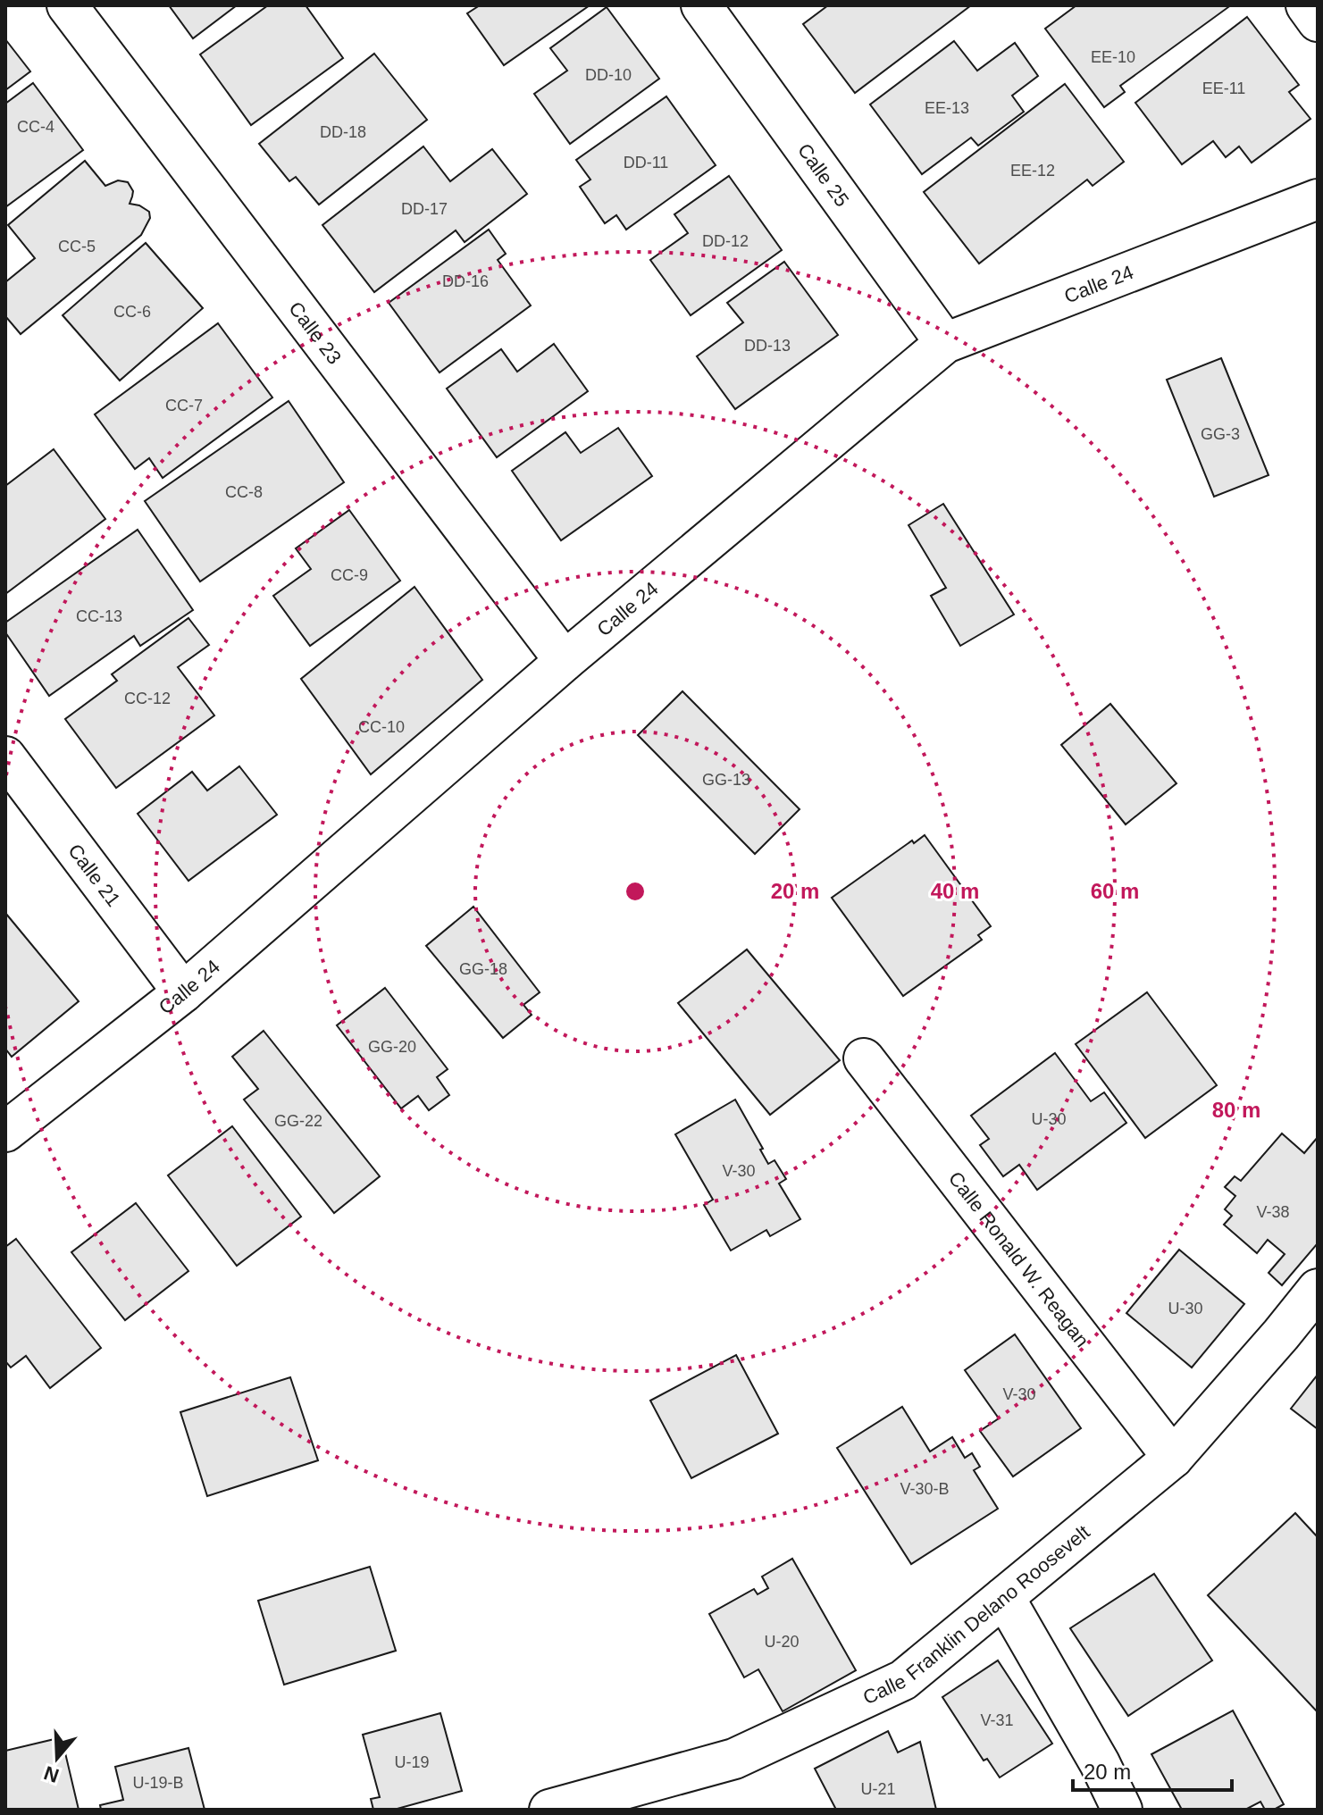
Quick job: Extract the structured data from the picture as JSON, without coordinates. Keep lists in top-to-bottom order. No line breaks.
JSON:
{"streets":{"street":["Calle 25","Calle 24","Calle 23","Calle 21","Calle Ronald W. Reagan","Calle Franklin Delano Roosevelt"]},"crossings":[["Calle 25","Calle 24"],["Calle 24","Calle 23"],["Calle 24","Calle 21"],["Calle Ronald W. Reagan","Calle Franklin Delano Roosevelt"]],"house_numbers":["EE-10","DD-10","EE-11","EE-13","CC-4","DD-18","DD-11","EE-12","DD-17","DD-12","CC-5","DD-16","CC-6","DD-13","CC-7","GG-3","CC-8","CC-9","CC-13","CC-12","CC-10","GG-13","GG-18","GG-20","U-30","GG-22","V-30","V-38","U-30","V-30","V-30-B","U-20","V-31","U-19","U-19-B","U-21"],"scale_bar":"20 m","north":"bottom","rings":["20 m","40 m","60 m","80 m"]}
